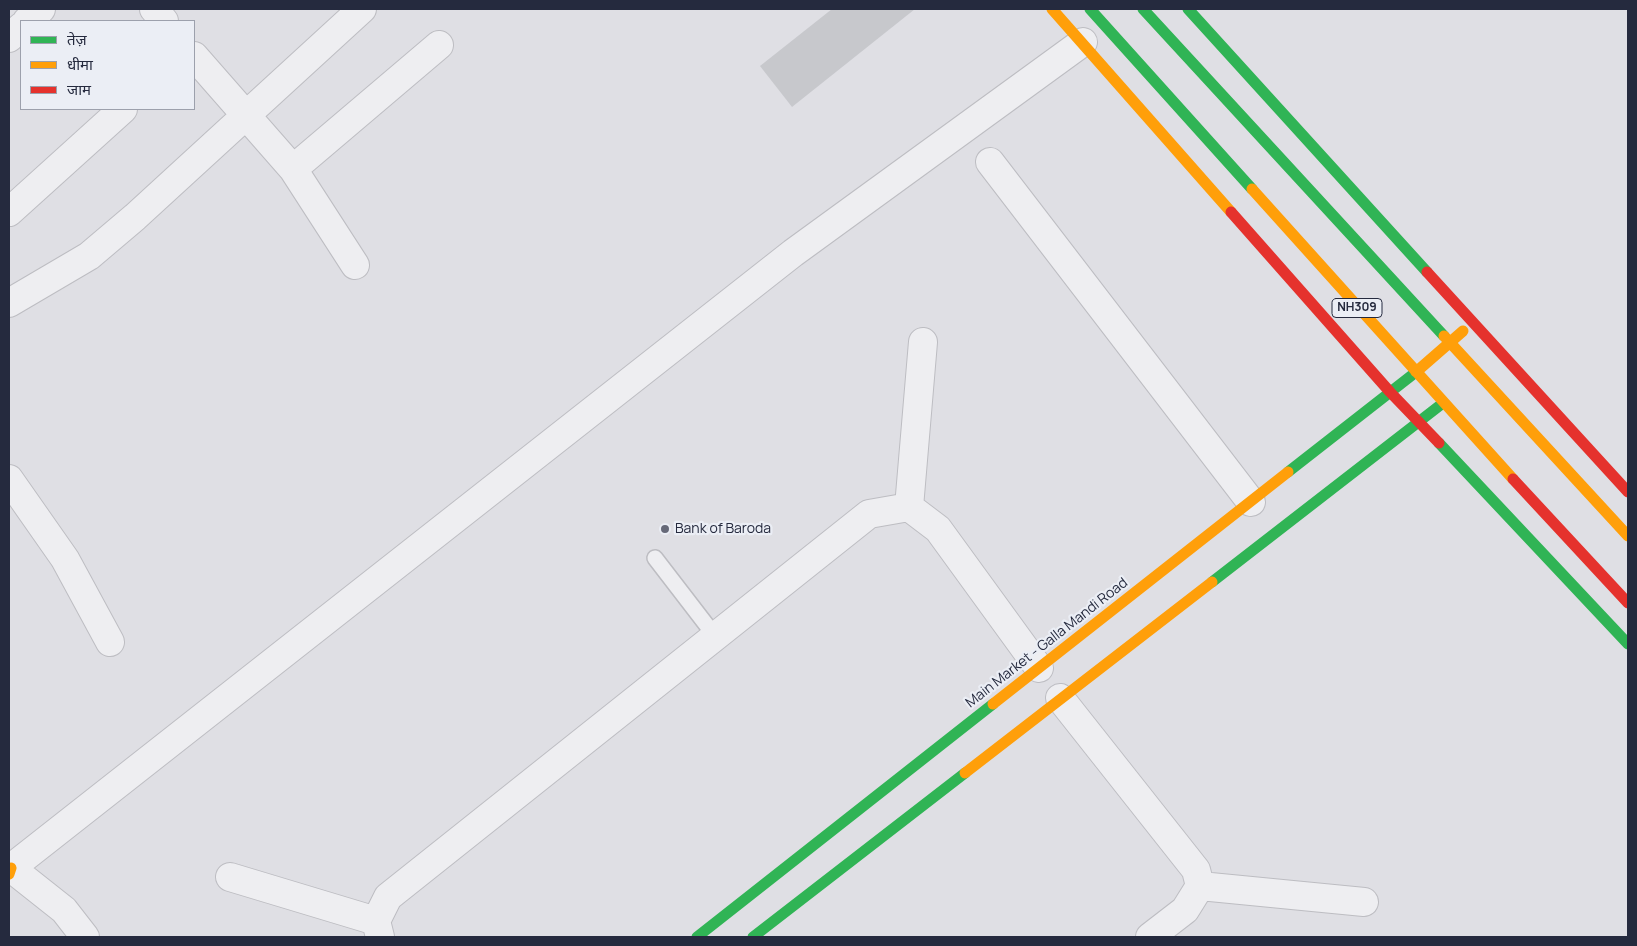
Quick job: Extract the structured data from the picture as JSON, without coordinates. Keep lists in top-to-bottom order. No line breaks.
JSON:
{"streets":{"main road":["NH309","Main Market - Galla Mandi Road"]},"crossings":[["NH309","Main Market - Galla Mandi Road"]],"places":["Bank of Baroda"],"legend":["तेज़","धीमा","जाम"]}
